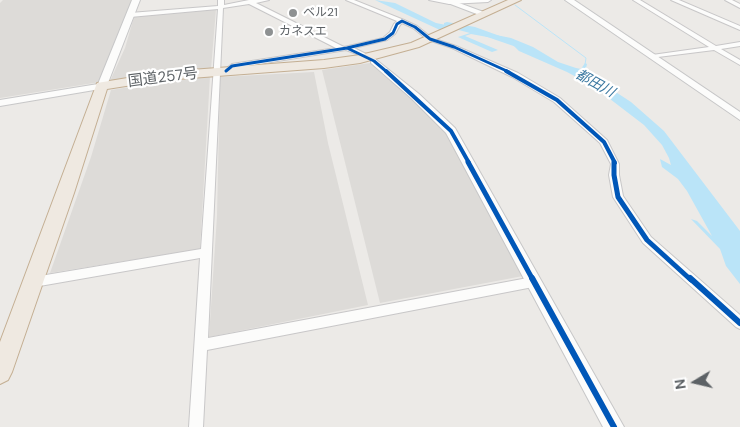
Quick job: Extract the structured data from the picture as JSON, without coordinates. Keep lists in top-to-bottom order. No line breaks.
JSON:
{"streets":{"highway":["国道257号"]},"water":["都田川"],"places":["ベル21","カネスエ"],"north":"left"}
